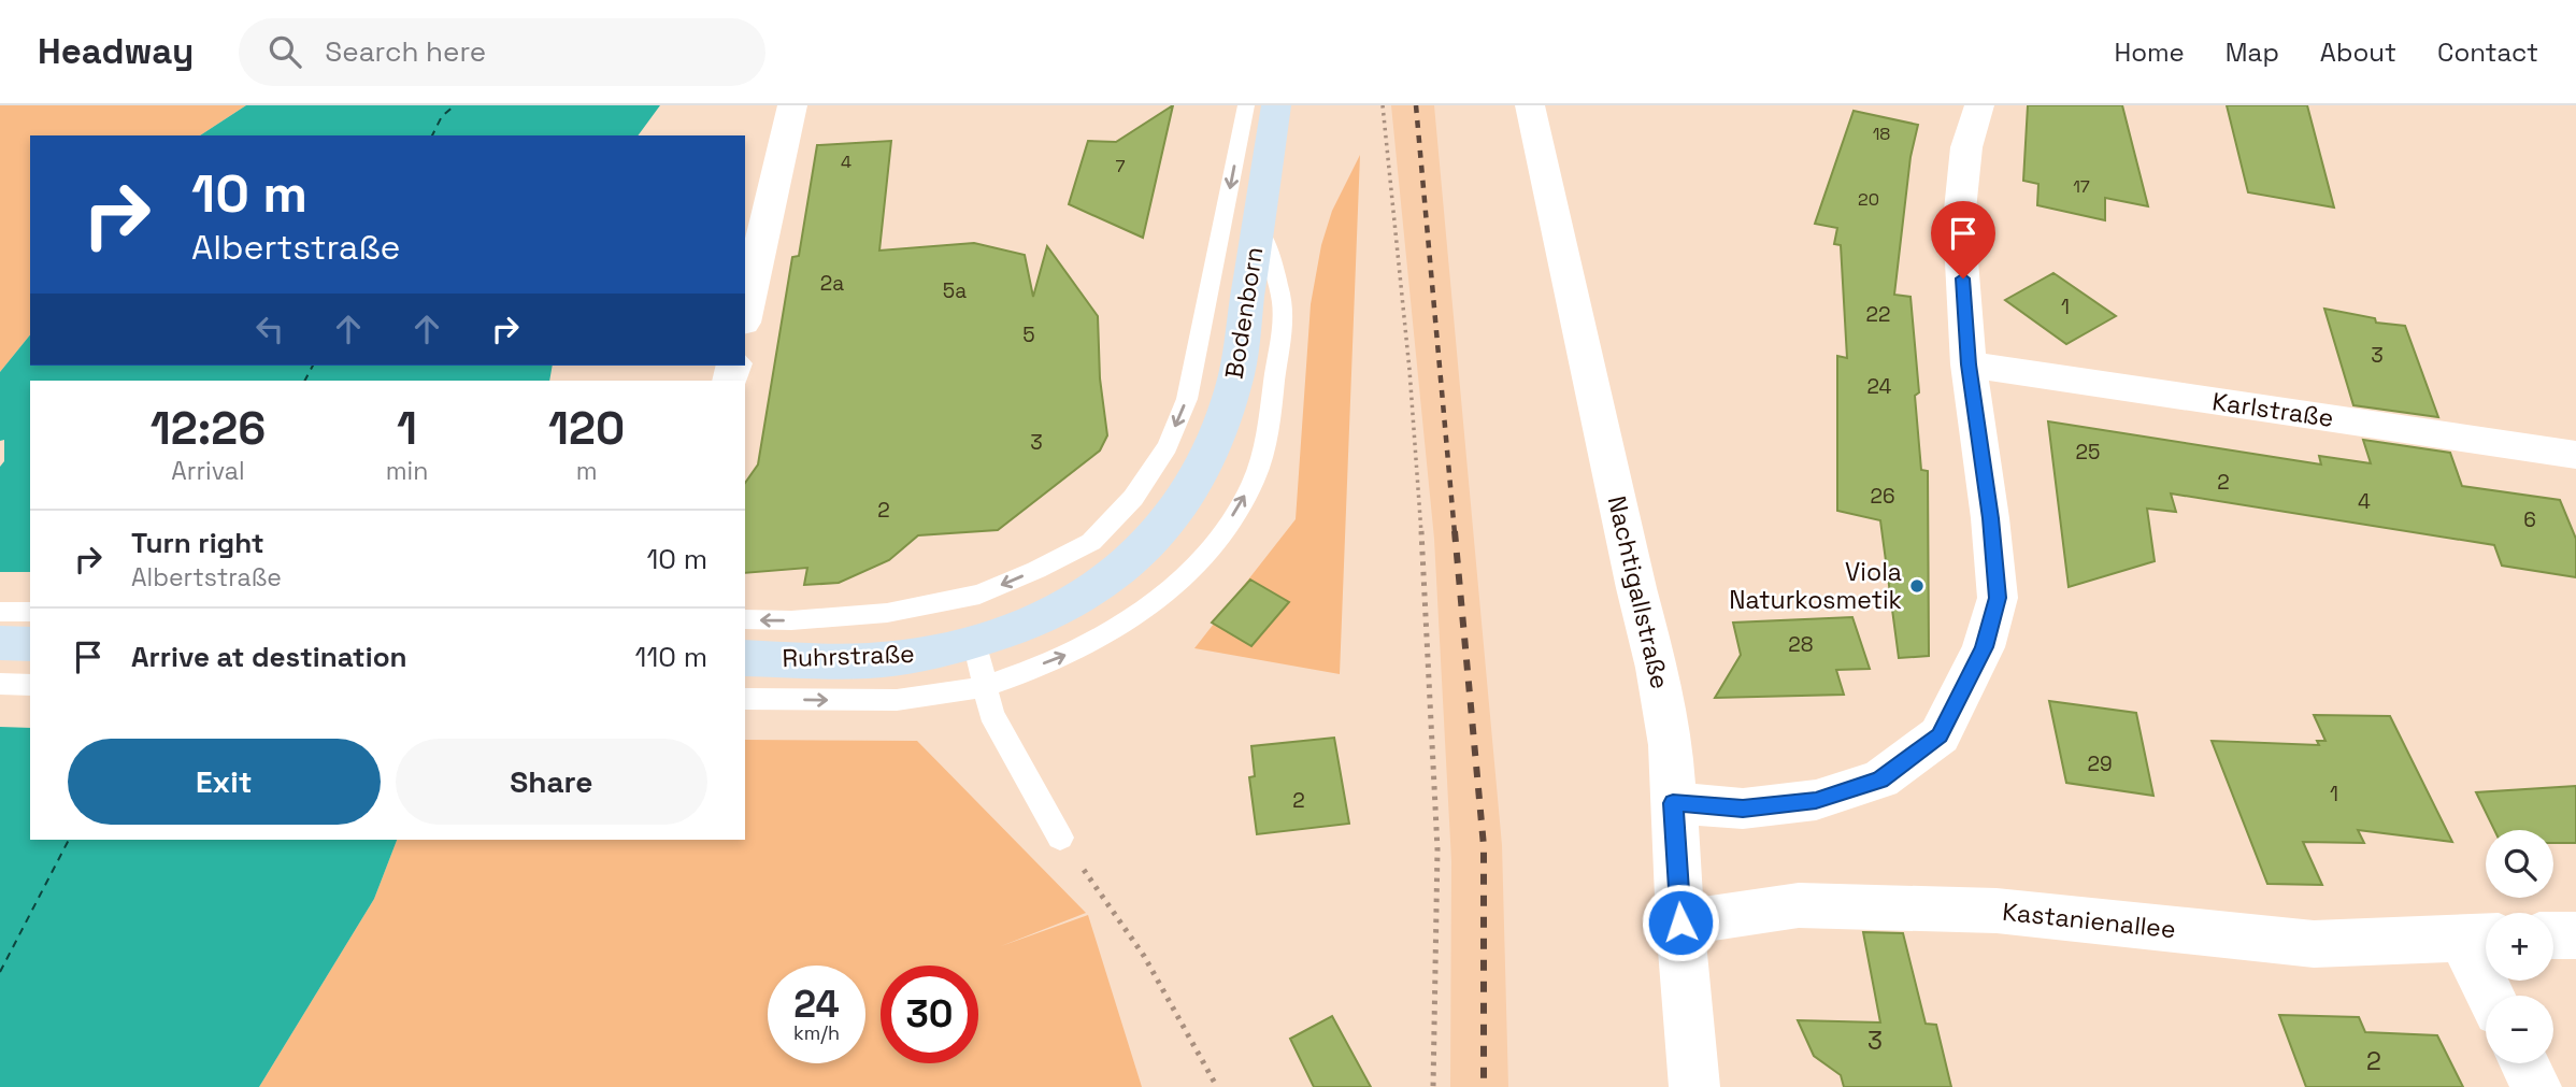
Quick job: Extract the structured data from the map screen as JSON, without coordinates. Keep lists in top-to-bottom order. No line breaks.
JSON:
{"streets":{"main road":["Bodenborn","Ruhrstraße"],"street":["Karlstraße","Nachtigallstraße","Kastanienallee"]},"crossings":[["Bodenborn","Ruhrstraße"],["Nachtigallstraße","Kastanienallee"]],"places":["Viola Naturkosmetik"],"house_numbers":["18","4","7","17","20","2a","5a","1","22","5","3","24","3","25","2","26","4","2","6","28","29","1","2","3","2"],"page":{"header":"Headway","search":"Search here","nav":["Home","Map","About","Contact"],"turn":["10 m","Albertstraße"],"eta":["12:26","Arrival","1","min","120","m"],"list":[{"name":"Turn right","note":"Albertstraße","value":"10 m"},{"name":"Arrive at destination","value":"110 m"}],"buttons":["Exit","Share"],"map_buttons":["+","−"],"speed":"24 km/h","limit":"30"}}
